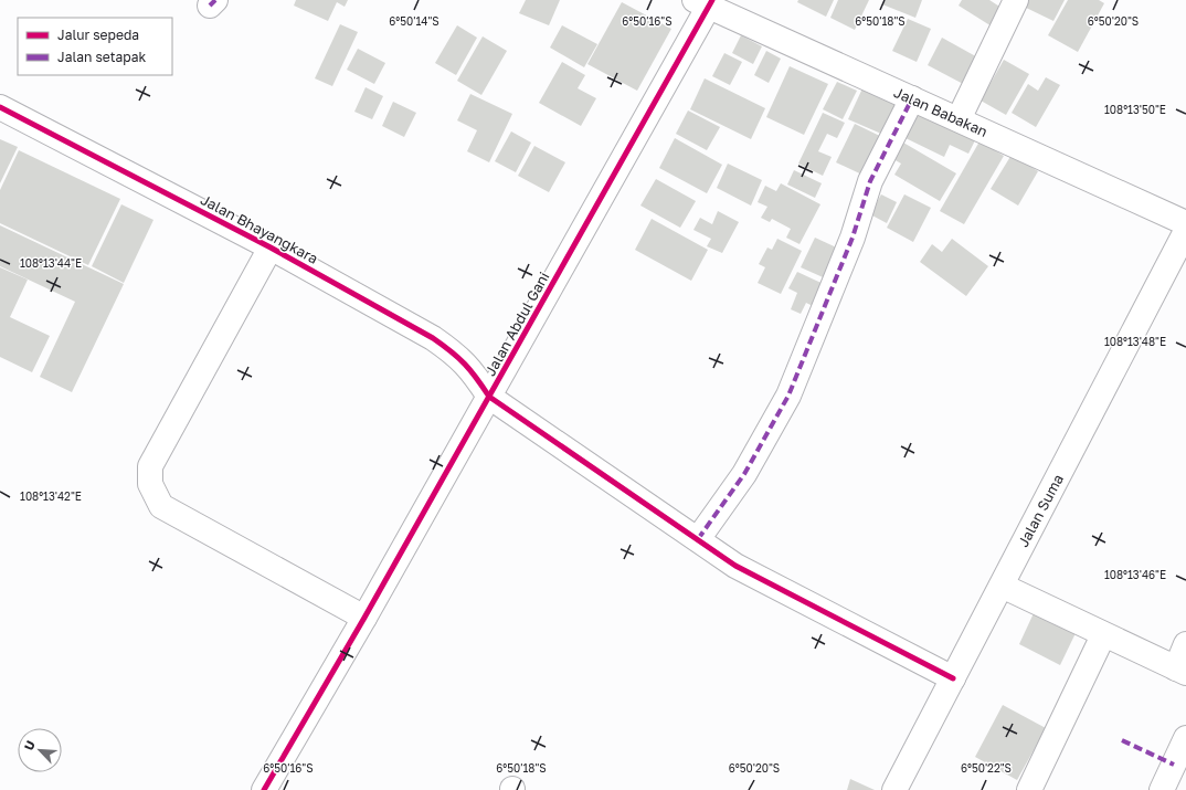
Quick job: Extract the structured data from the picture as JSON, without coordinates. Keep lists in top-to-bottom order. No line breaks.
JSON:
{"streets":{"street":["Jalan Babakan","Jalan Bhayangkara","Jalan Abdul Gani","Jalan Suma"]},"crossings":[["Jalan Babakan","Jalan Abdul Gani"],["Jalan Bhayangkara","Jalan Abdul Gani"]],"legend":["Jalur sepeda","Jalan setapak"],"north":"top left","coordinates":["6°50'14\"S","6°50'16\"S","6°50'18\"S","6°50'20\"S","108°13'50\"E","108°13'44\"E","108°13'48\"E","108°13'42\"E","108°13'46\"E","6°50'22\"S"]}
